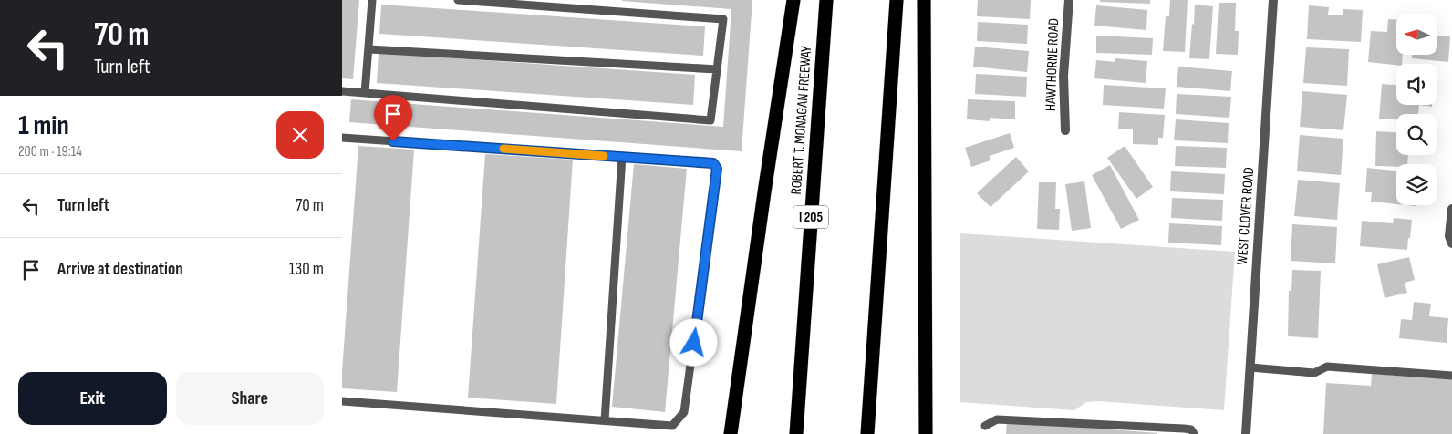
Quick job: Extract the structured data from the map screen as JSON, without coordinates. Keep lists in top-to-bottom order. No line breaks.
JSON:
{"streets":{"highway":["ROBERT T. MONAGAN FREEWAY","I 205"],"street":["HAWTHORNE ROAD","WEST CLOVER ROAD"]},"north":"left","page":{"turn":["70 m","Turn left"],"heading":["1 min","200 m · 19:14"],"list":[{"name":"Turn left","value":"70 m"},{"name":"Arrive at destination","value":"130 m"}],"buttons":["Exit","Share"]}}
